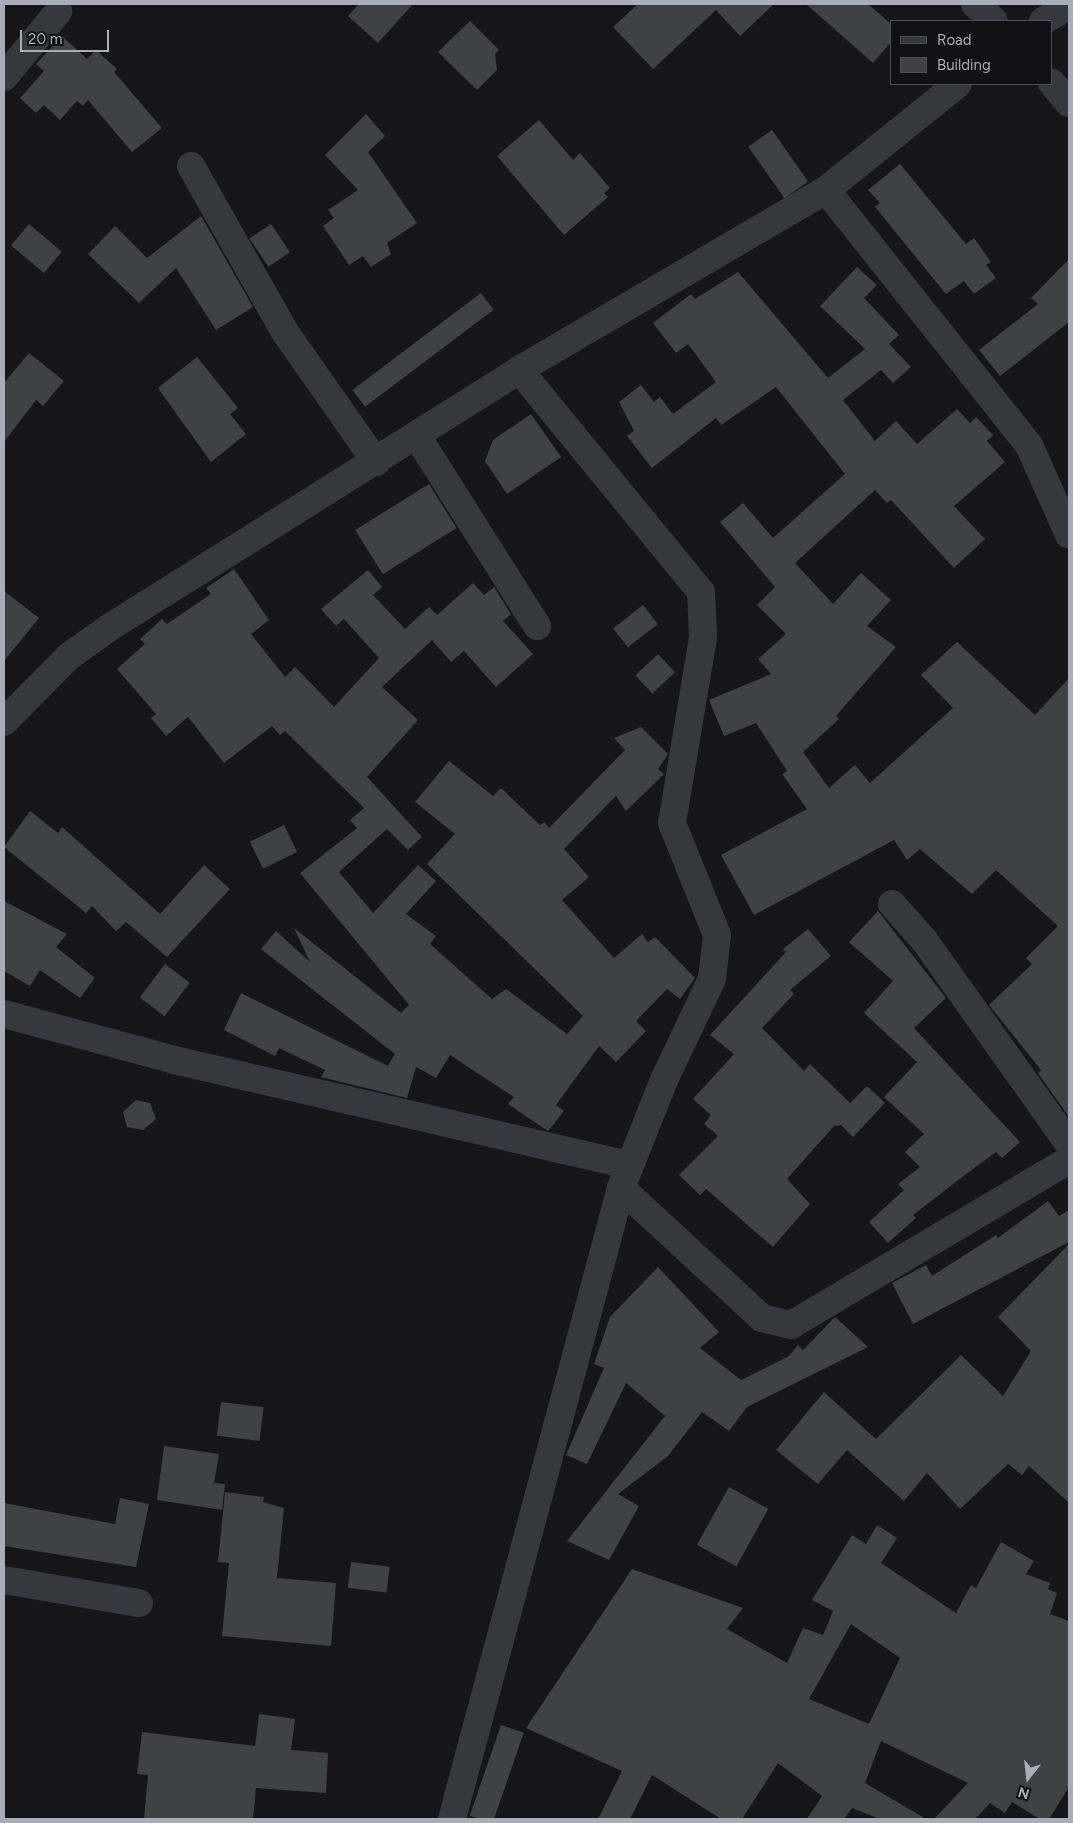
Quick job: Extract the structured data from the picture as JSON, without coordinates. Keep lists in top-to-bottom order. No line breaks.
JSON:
{"legend":["Road","Building"],"scale_bar":"20 m","north":"bottom"}
